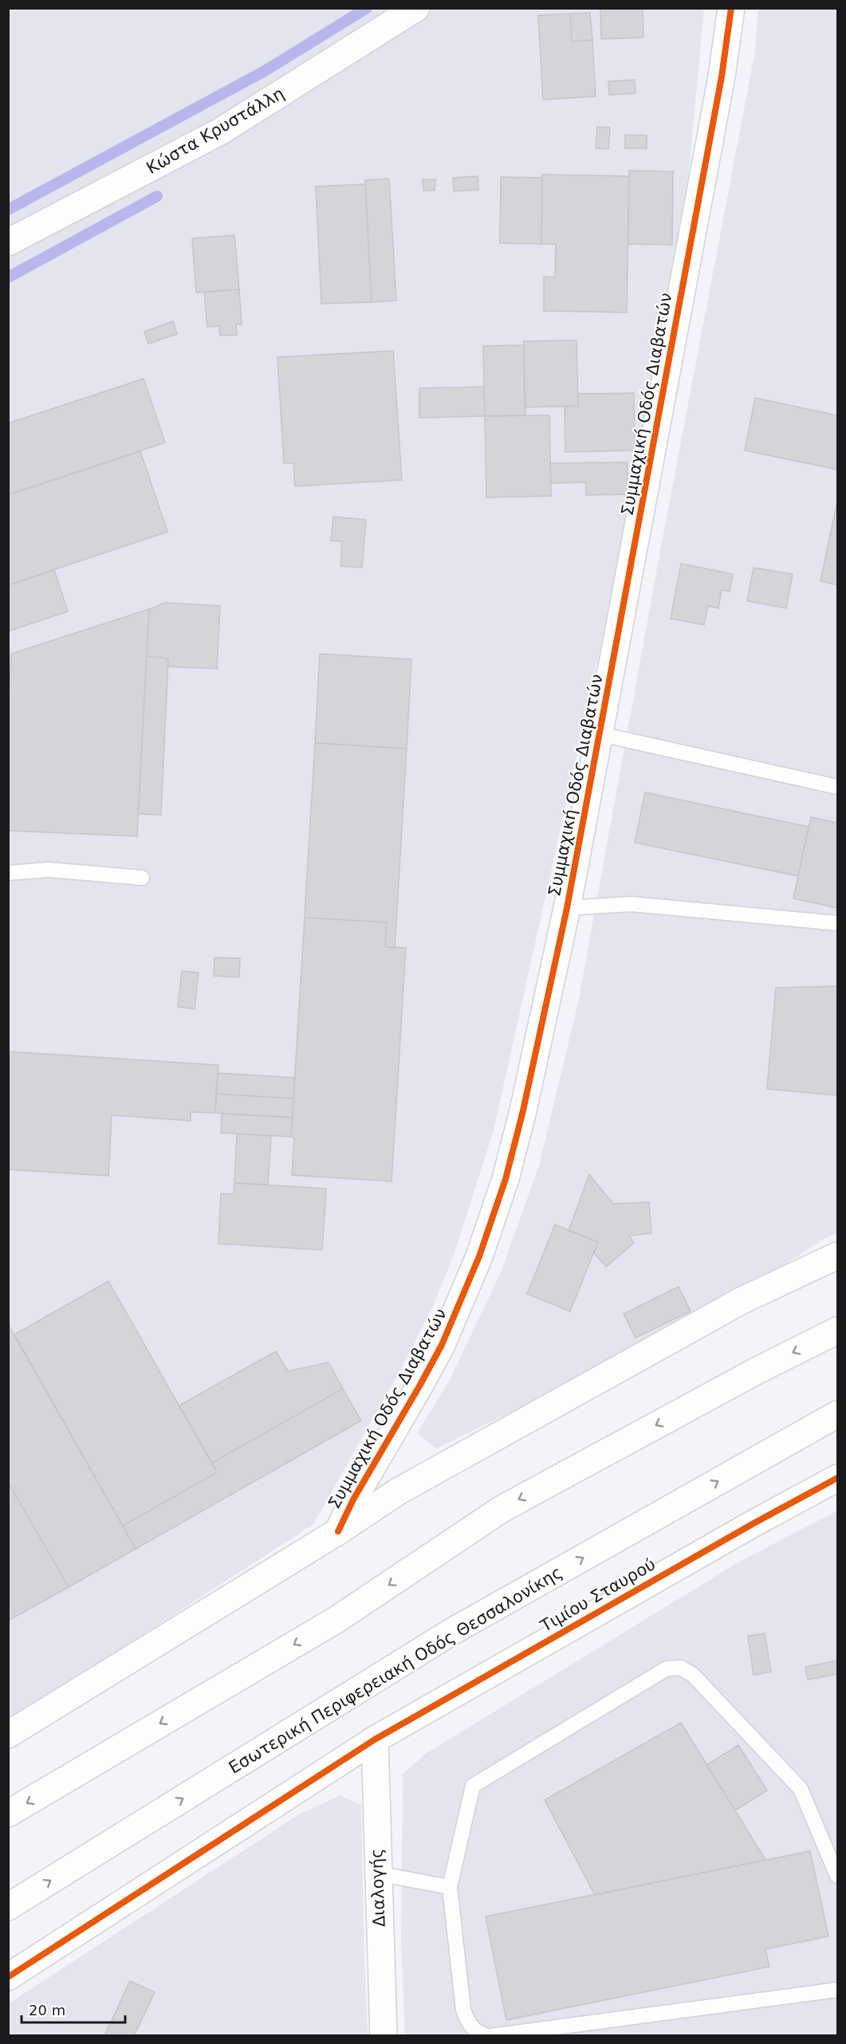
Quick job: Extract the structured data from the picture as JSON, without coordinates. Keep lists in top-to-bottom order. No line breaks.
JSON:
{"streets":{"main road":["Κώστα Κρυστάλλη","Συμμαχική Οδός Διαβατών","Τιμίου Σταυρού","Εσωτερική Περιφερειακή Οδός Θεσσαλονίκης","Διαλογής"]},"crossings":[["Τιμίου Σταυρού","Διαλογής"]],"scale_bar":"20 m"}
